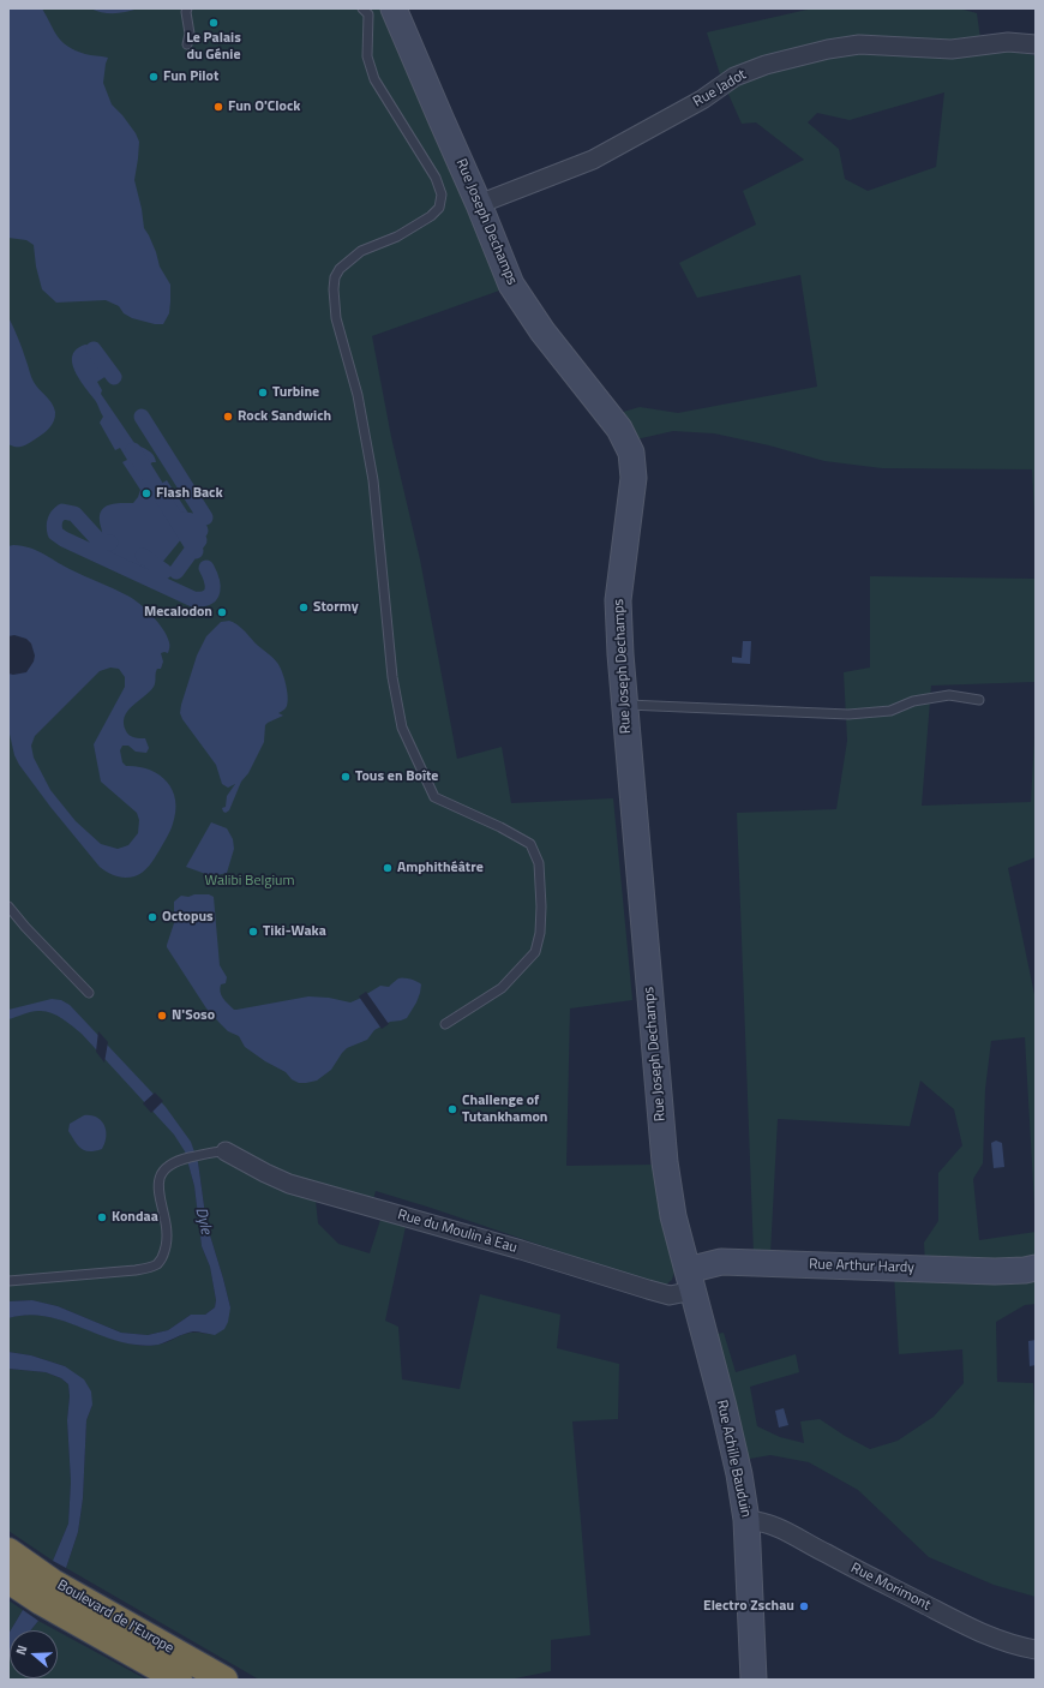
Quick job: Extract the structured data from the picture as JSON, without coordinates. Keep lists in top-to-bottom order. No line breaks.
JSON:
{"streets":{"highway":["Boulevard de l'Europe"],"street":["Rue Jadot","Rue Joseph Dechamps","Rue du Moulin à Eau","Rue Arthur Hardy","Rue Achille Bauduin","Rue Morimont"]},"crossings":[["Rue Jadot","Rue Joseph Dechamps"],["Rue Joseph Dechamps","Rue du Moulin à Eau"],["Rue Joseph Dechamps","Rue Arthur Hardy"],["Rue Joseph Dechamps","Rue Achille Bauduin"],["Rue du Moulin à Eau","Rue Arthur Hardy"],["Rue du Moulin à Eau","Rue Achille Bauduin"],["Rue Arthur Hardy","Rue Achille Bauduin"],["Rue Achille Bauduin","Rue Morimont"]],"water":["Dyle"],"parks":["Walibi Belgium"],"places":["Le Palais du Génie","Fun Pilot","Fun O'Clock","Turbine","Rock Sandwich","Flash Back","Stormy","Mecalodon","Tous en Boîte","Amphithéâtre","Octopus","Tiki-Waka","N'Soso","Challenge of Tutankhamon","Kondaa","Electro Zschau"],"north":"left"}
